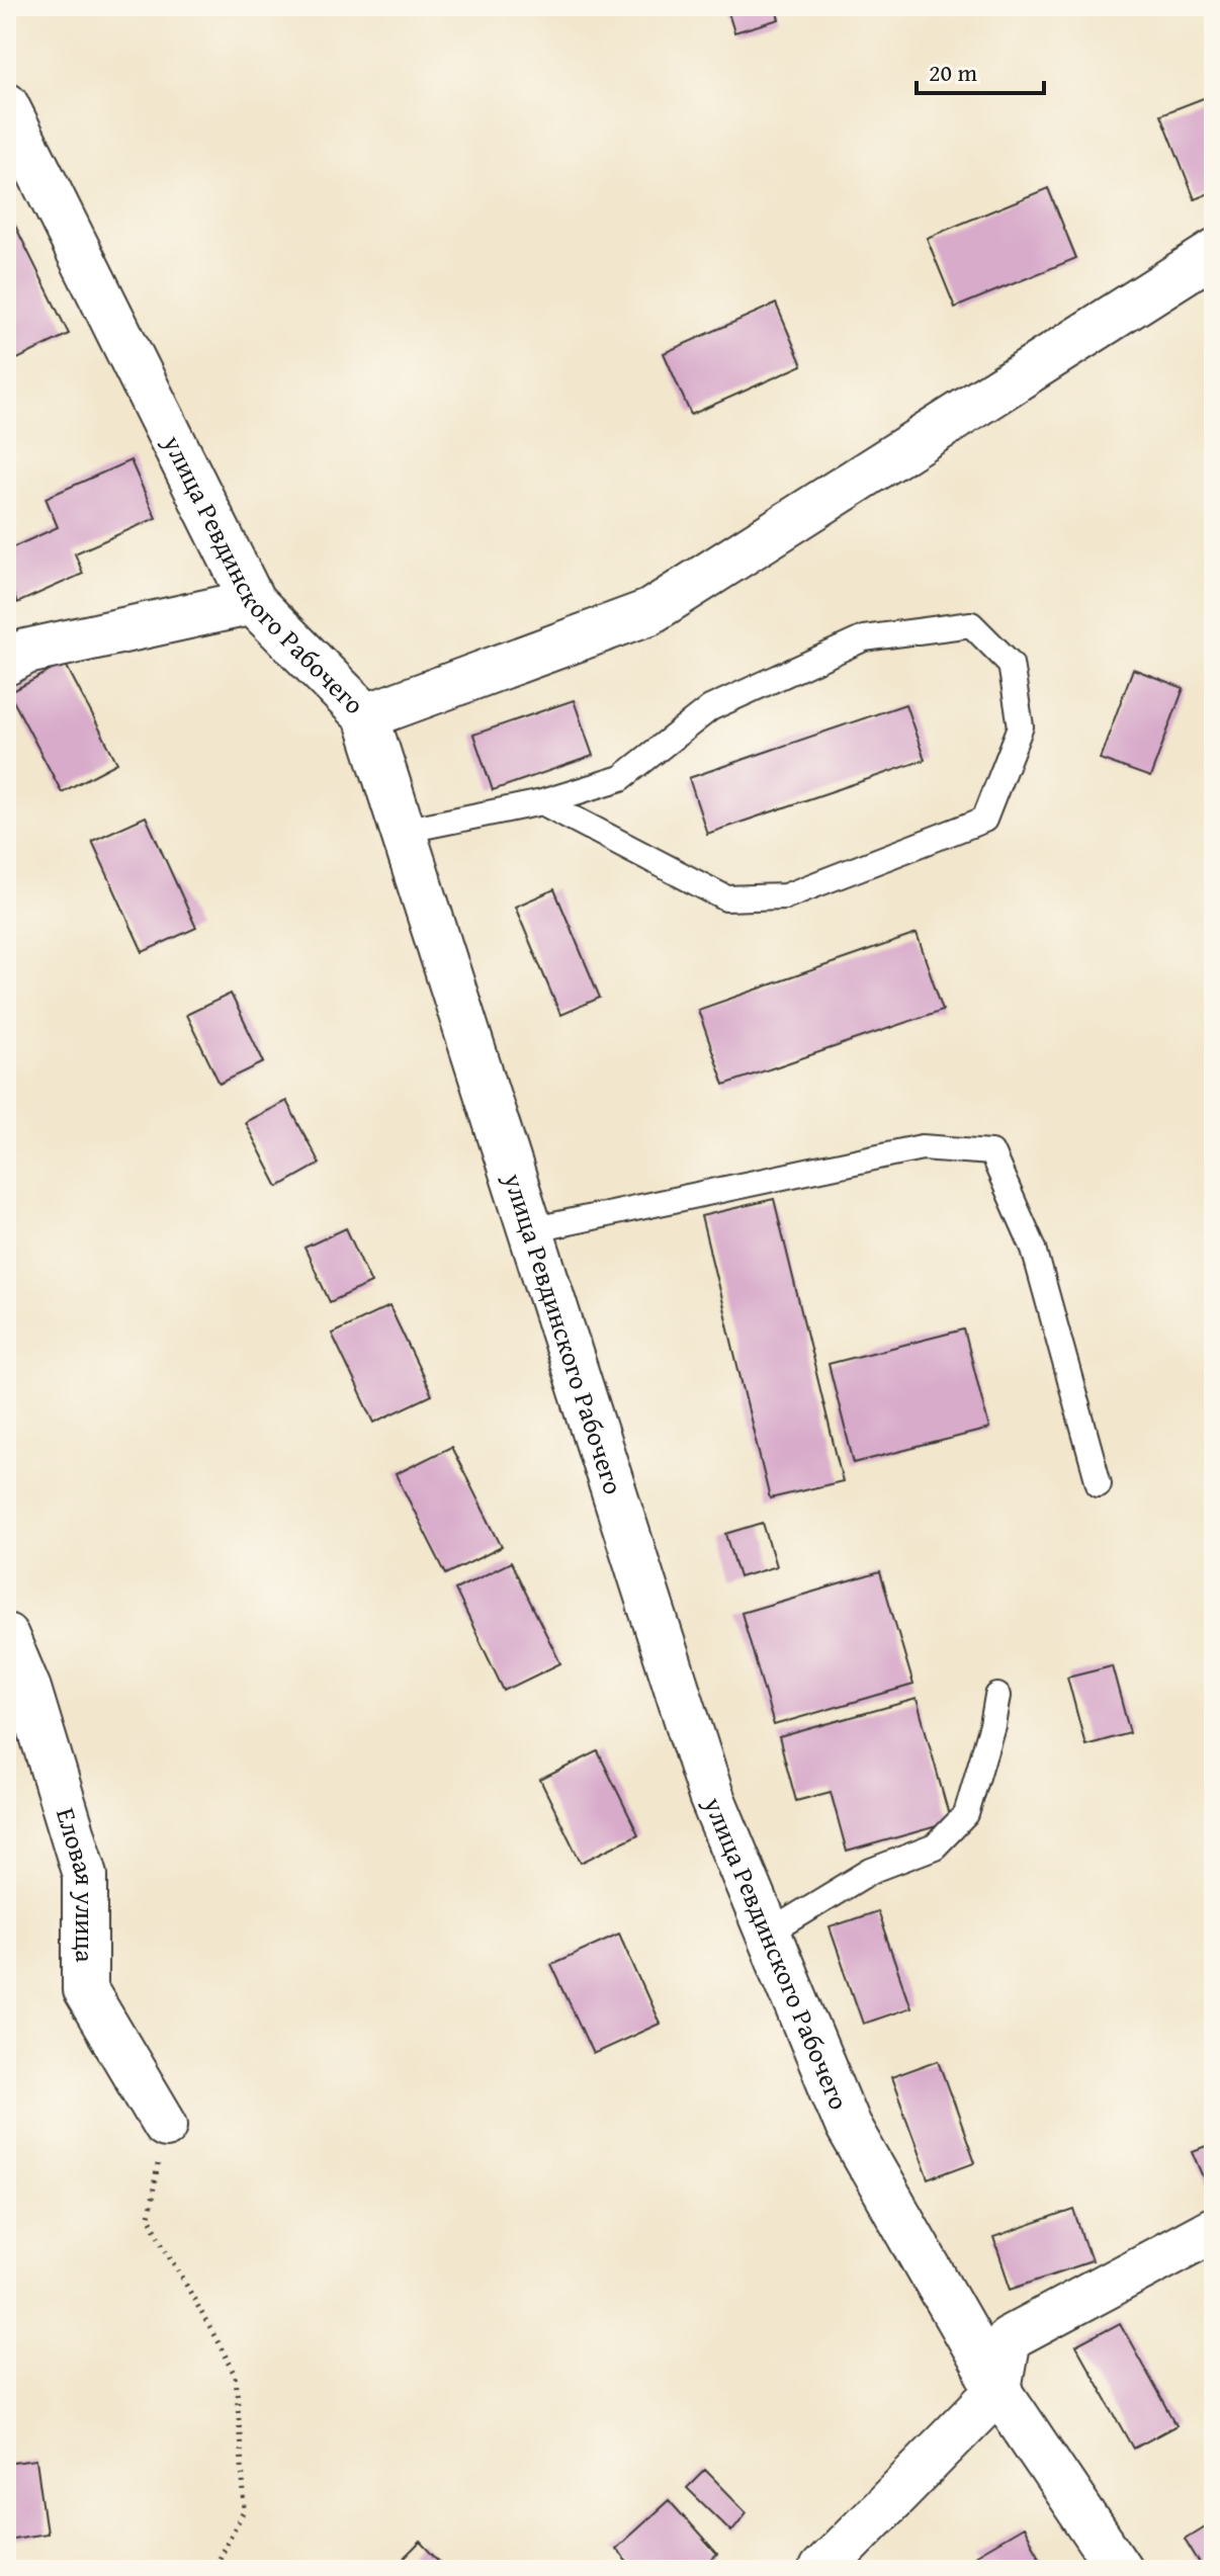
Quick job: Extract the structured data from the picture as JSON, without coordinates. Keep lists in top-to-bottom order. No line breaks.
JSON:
{"streets":{"street":["улица Ревдинского Рабочего","Еловая улица"]},"scale_bar":"20 m"}
